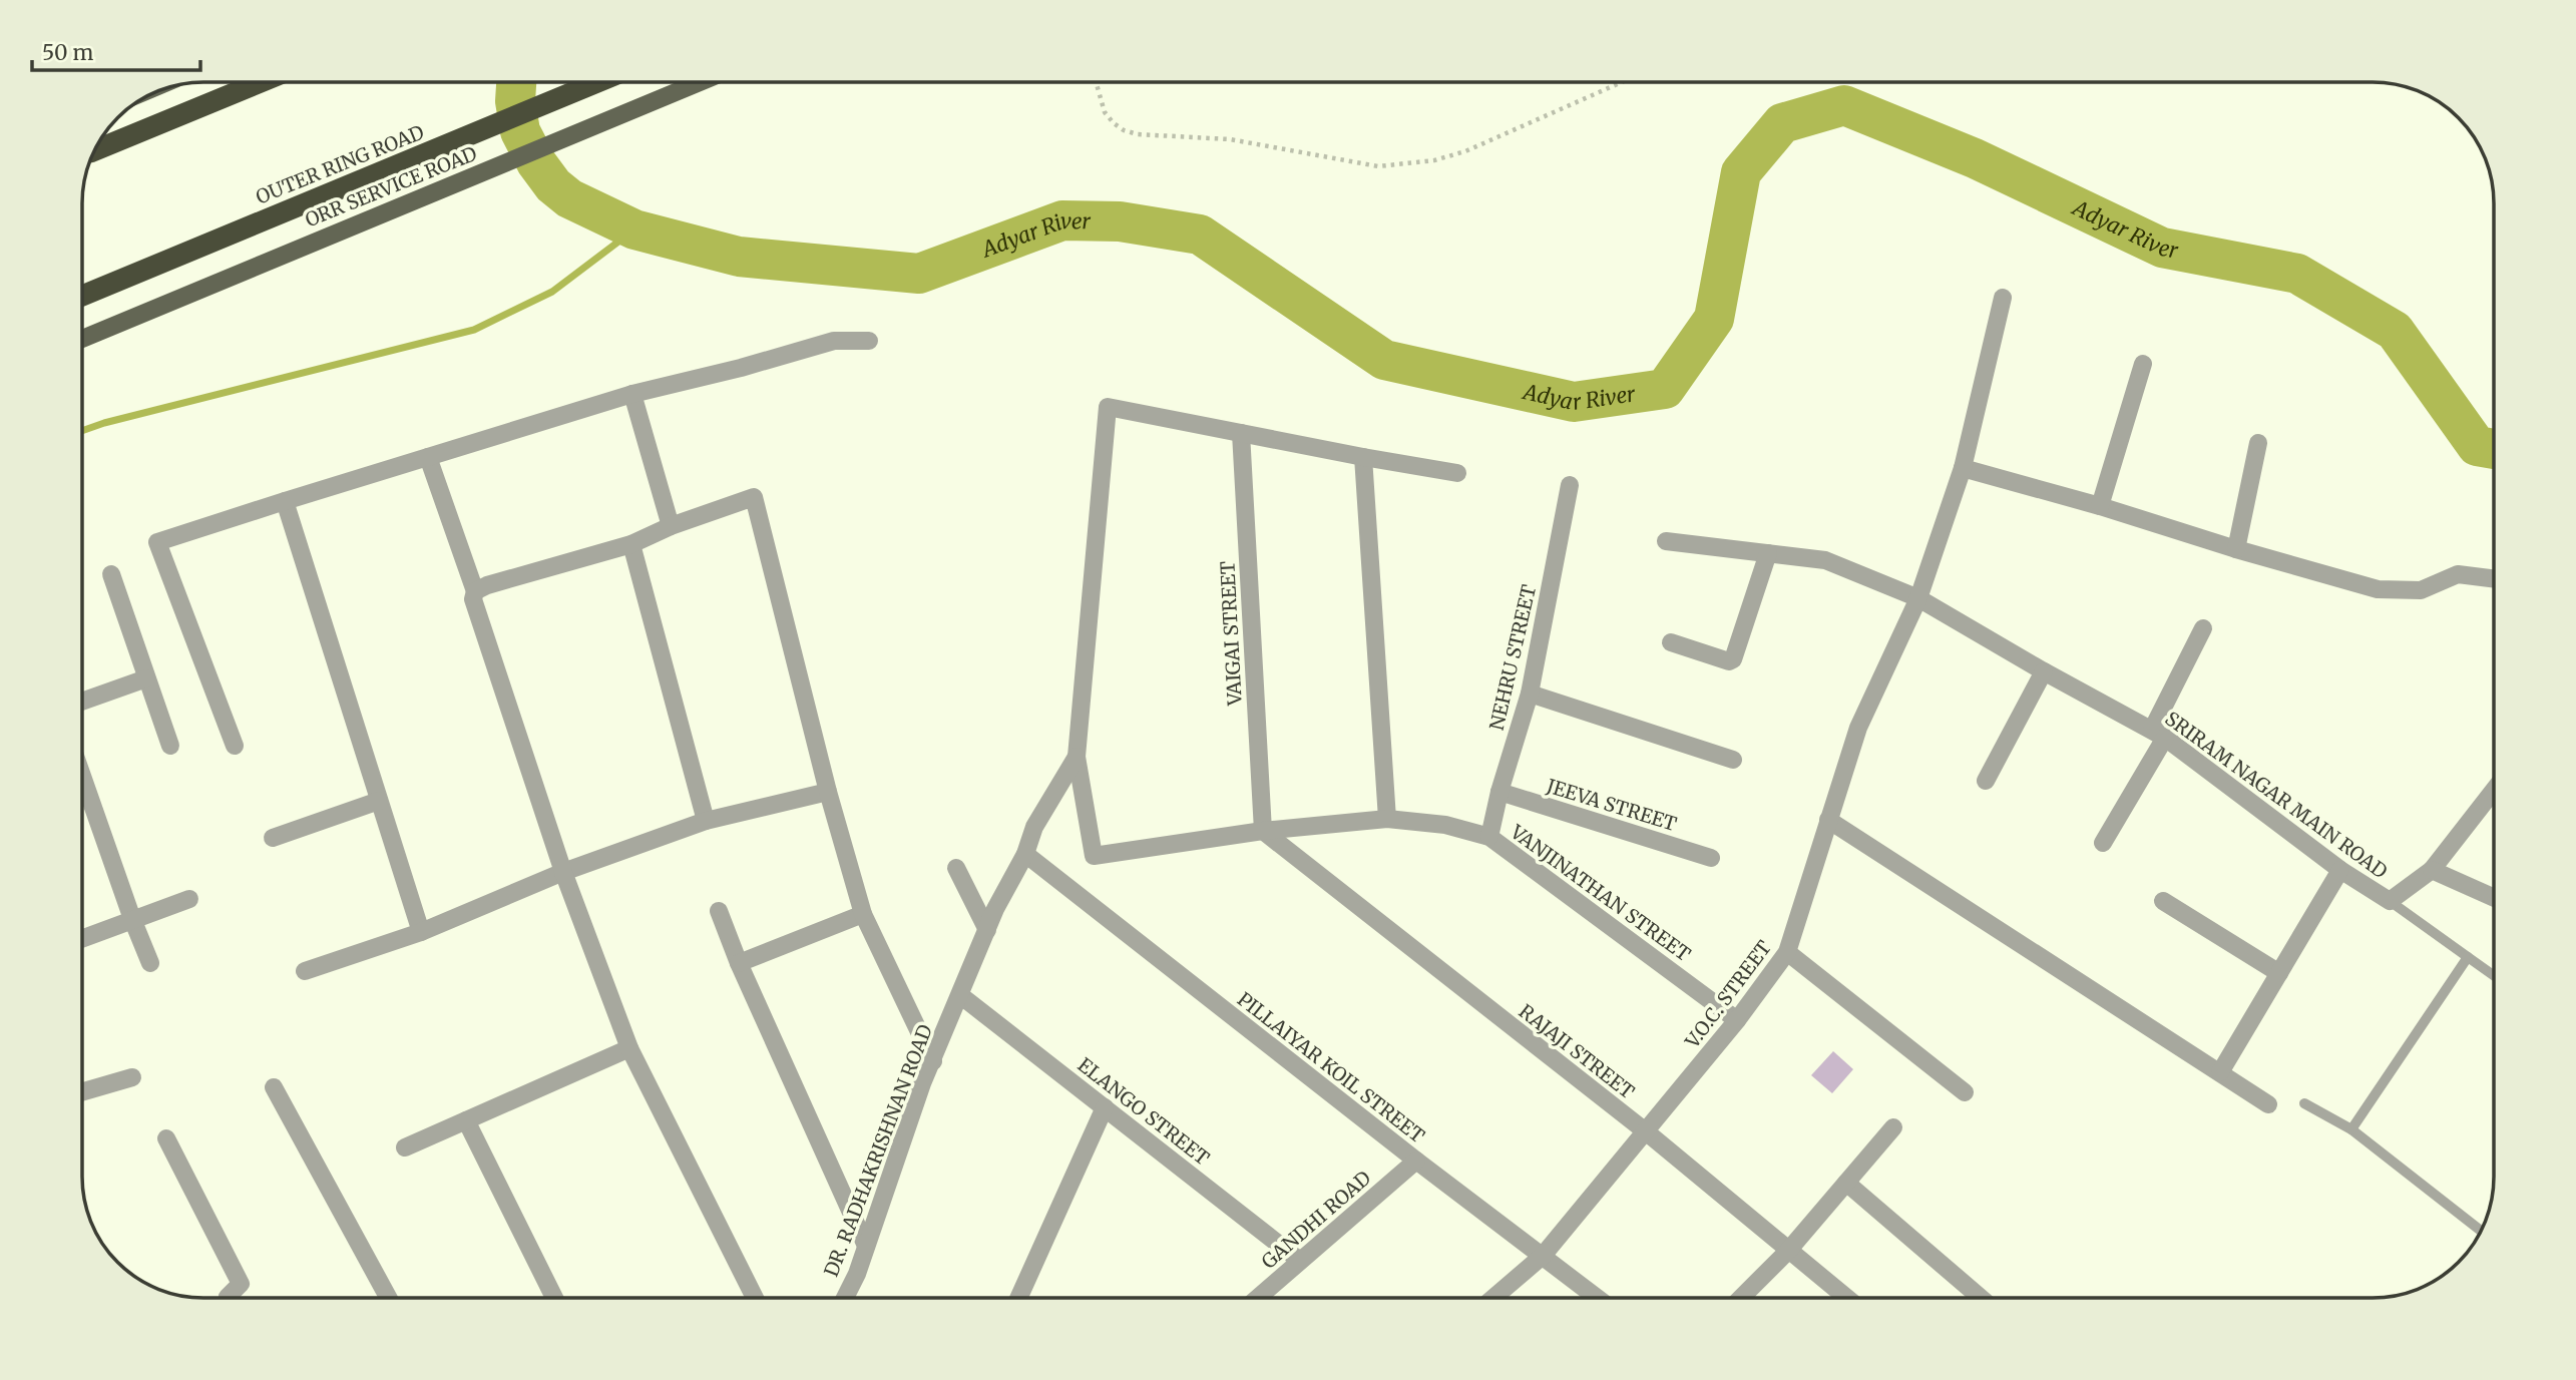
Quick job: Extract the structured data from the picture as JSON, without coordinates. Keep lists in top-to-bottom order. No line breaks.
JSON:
{"streets":{"highway":["OUTER RING ROAD"],"main road":["ORR SERVICE ROAD"],"street":["VAIGAI STREET","NEHRU STREET","SRIRAM NAGAR MAIN ROAD","JEEVA STREET","VANJINATHAN STREET","V.O.C. STREET","RAJAJI STREET","PILLAIYAR KOIL STREET","ELANGO STREET","DR. RADHAKRISHNAN ROAD","GANDHI ROAD"]},"crossings":[["VAIGAI STREET","VANJINATHAN STREET"],["VAIGAI STREET","RAJAJI STREET"],["NEHRU STREET","JEEVA STREET"],["NEHRU STREET","VANJINATHAN STREET"],["SRIRAM NAGAR MAIN ROAD","V.O.C. STREET"],["VANJINATHAN STREET","V.O.C. STREET"],["VANJINATHAN STREET","RAJAJI STREET"],["VANJINATHAN STREET","DR. RADHAKRISHNAN ROAD"],["V.O.C. STREET","RAJAJI STREET"],["V.O.C. STREET","PILLAIYAR KOIL STREET"],["PILLAIYAR KOIL STREET","DR. RADHAKRISHNAN ROAD"],["PILLAIYAR KOIL STREET","GANDHI ROAD"],["ELANGO STREET","DR. RADHAKRISHNAN ROAD"],["ELANGO STREET","GANDHI ROAD"]],"water":["Adyar River"],"scale_bar":"50 m"}
